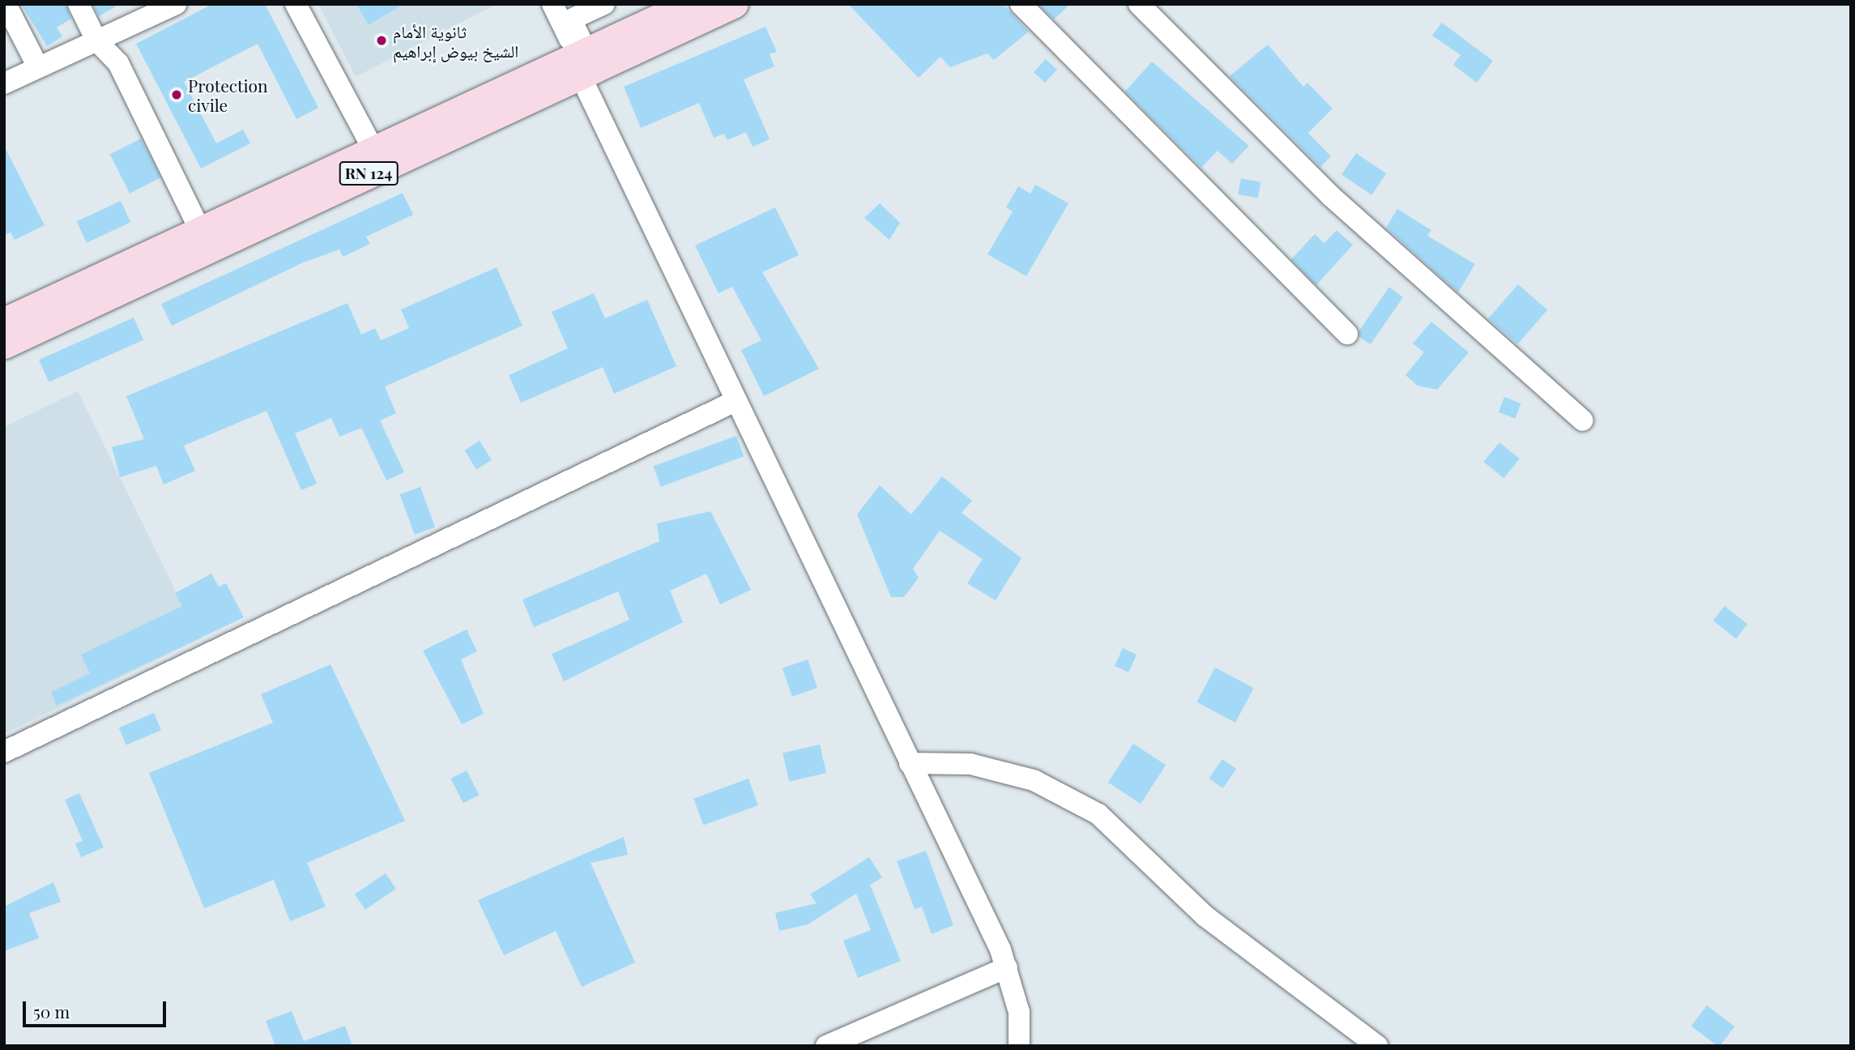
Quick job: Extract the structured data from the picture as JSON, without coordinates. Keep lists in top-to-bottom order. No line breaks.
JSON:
{"streets":{"main road":["RN 124"]},"places":["ثانوية الأمام الشيخ بيوض إبراهيم","Protection civile"],"scale_bar":"50 m"}
